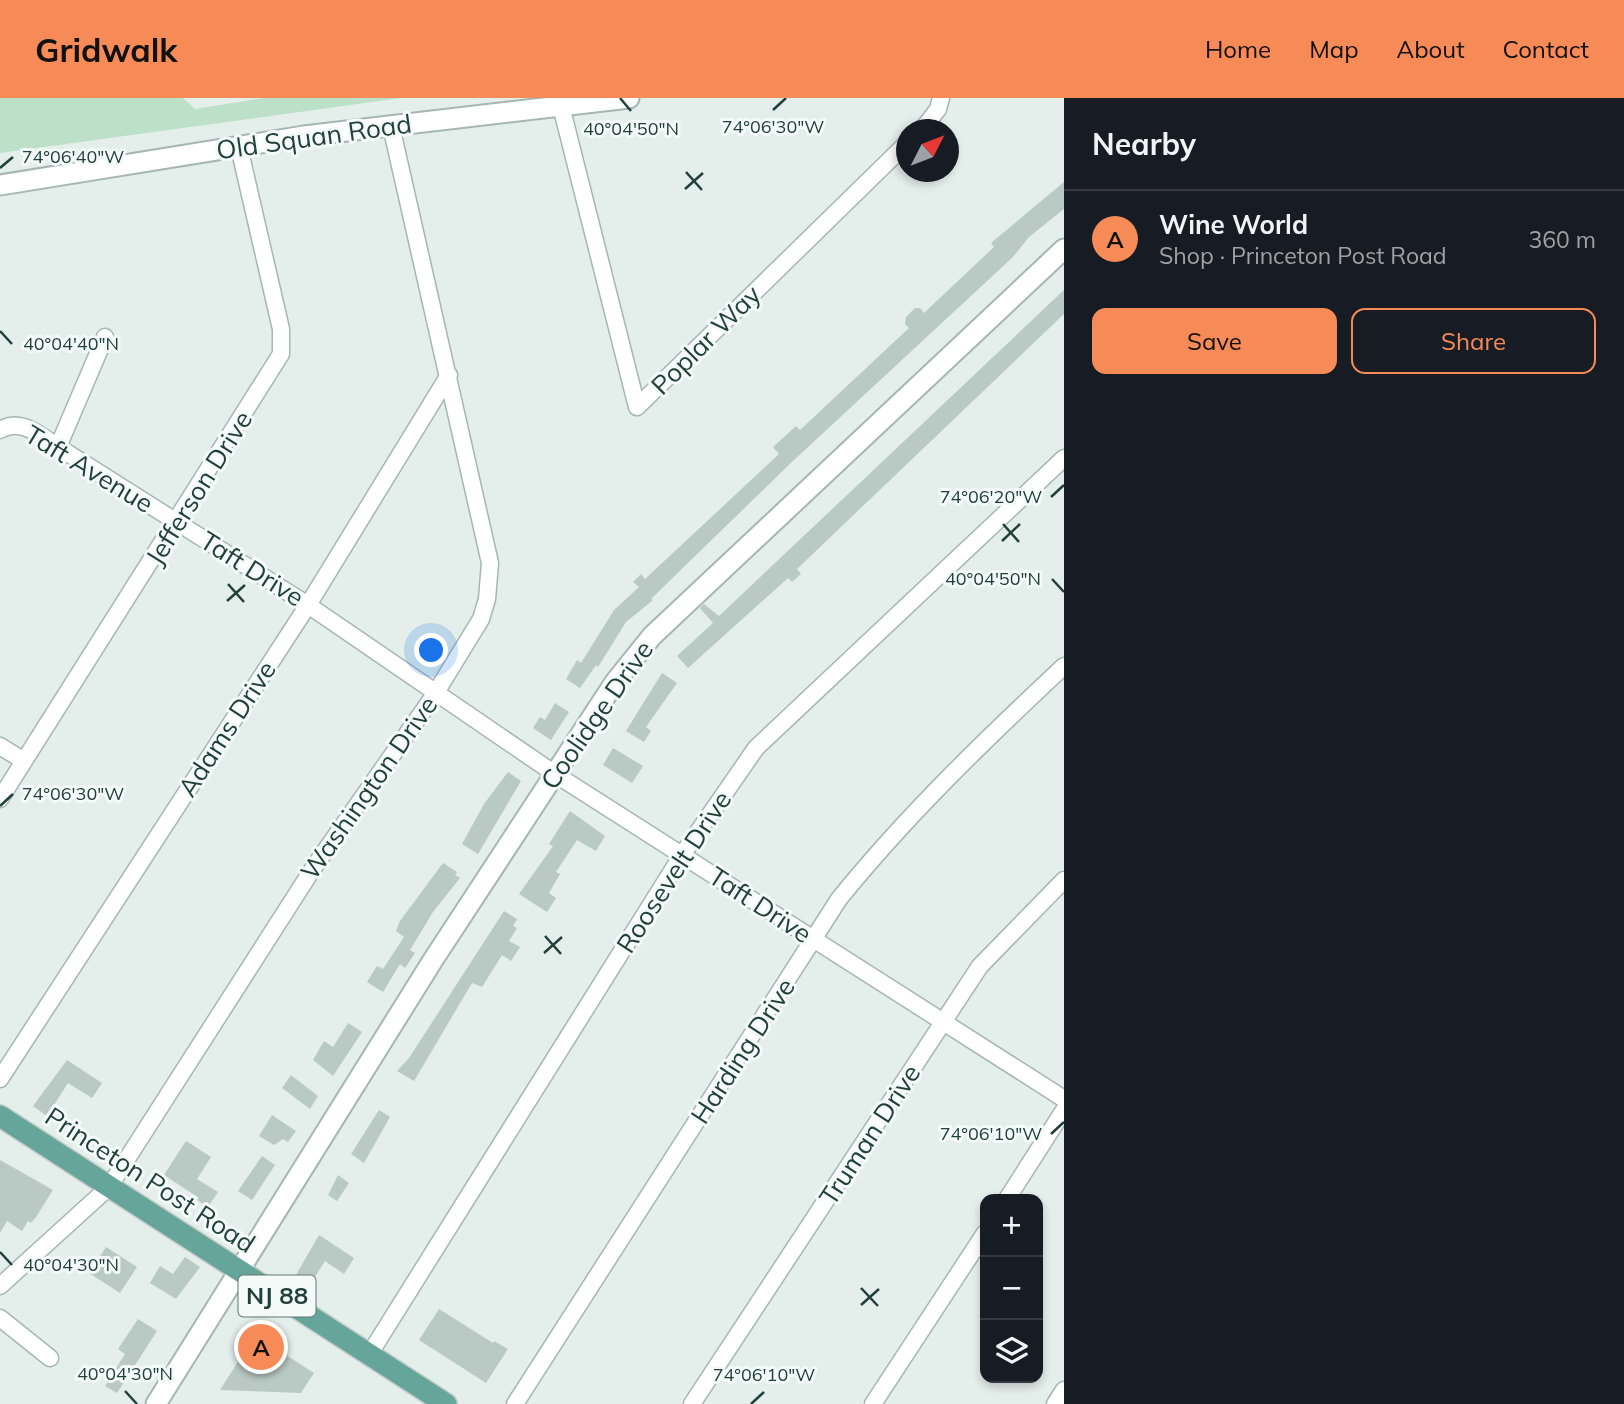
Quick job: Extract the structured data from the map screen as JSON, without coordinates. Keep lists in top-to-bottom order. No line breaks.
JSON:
{"streets":{"main road":["Princeton Post Road","NJ 88"],"street":["Old Squan Road","Poplar Way","Taft Avenue","Jefferson Drive","Taft Drive","Coolidge Drive","Adams Drive","Washington Drive","Roosevelt Drive","Harding Drive","Truman Drive"]},"crossings":[["Old Squan Road","Poplar Way"],["Old Squan Road","Jefferson Drive"],["Old Squan Road","Washington Drive"],["Taft Avenue","Jefferson Drive"],["Taft Avenue","Taft Drive"],["Jefferson Drive","Taft Drive"],["Taft Drive","Coolidge Drive"],["Taft Drive","Adams Drive"],["Taft Drive","Washington Drive"],["Taft Drive","Roosevelt Drive"],["Taft Drive","Harding Drive"],["Taft Drive","Truman Drive"],["Coolidge Drive","Princeton Post Road"],["Adams Drive","Washington Drive"],["Washington Drive","Princeton Post Road"],["Roosevelt Drive","Princeton Post Road"]],"north":"top right","page":{"header":"Gridwalk","nav":["Home","Map","About","Contact"],"heading":"Nearby","list":[{"mark":"A","name":"Wine World","note":"Shop · Princeton Post Road","value":"360 m"}],"buttons":["Save","Share"],"map_buttons":["+","−"],"pins":"A"},"coordinates":["74°06'30\"W","40°04'50\"N","74°06'40\"W","40°04'40\"N","74°06'20\"W","74°06'10\"W","40°04'30\"N"]}
